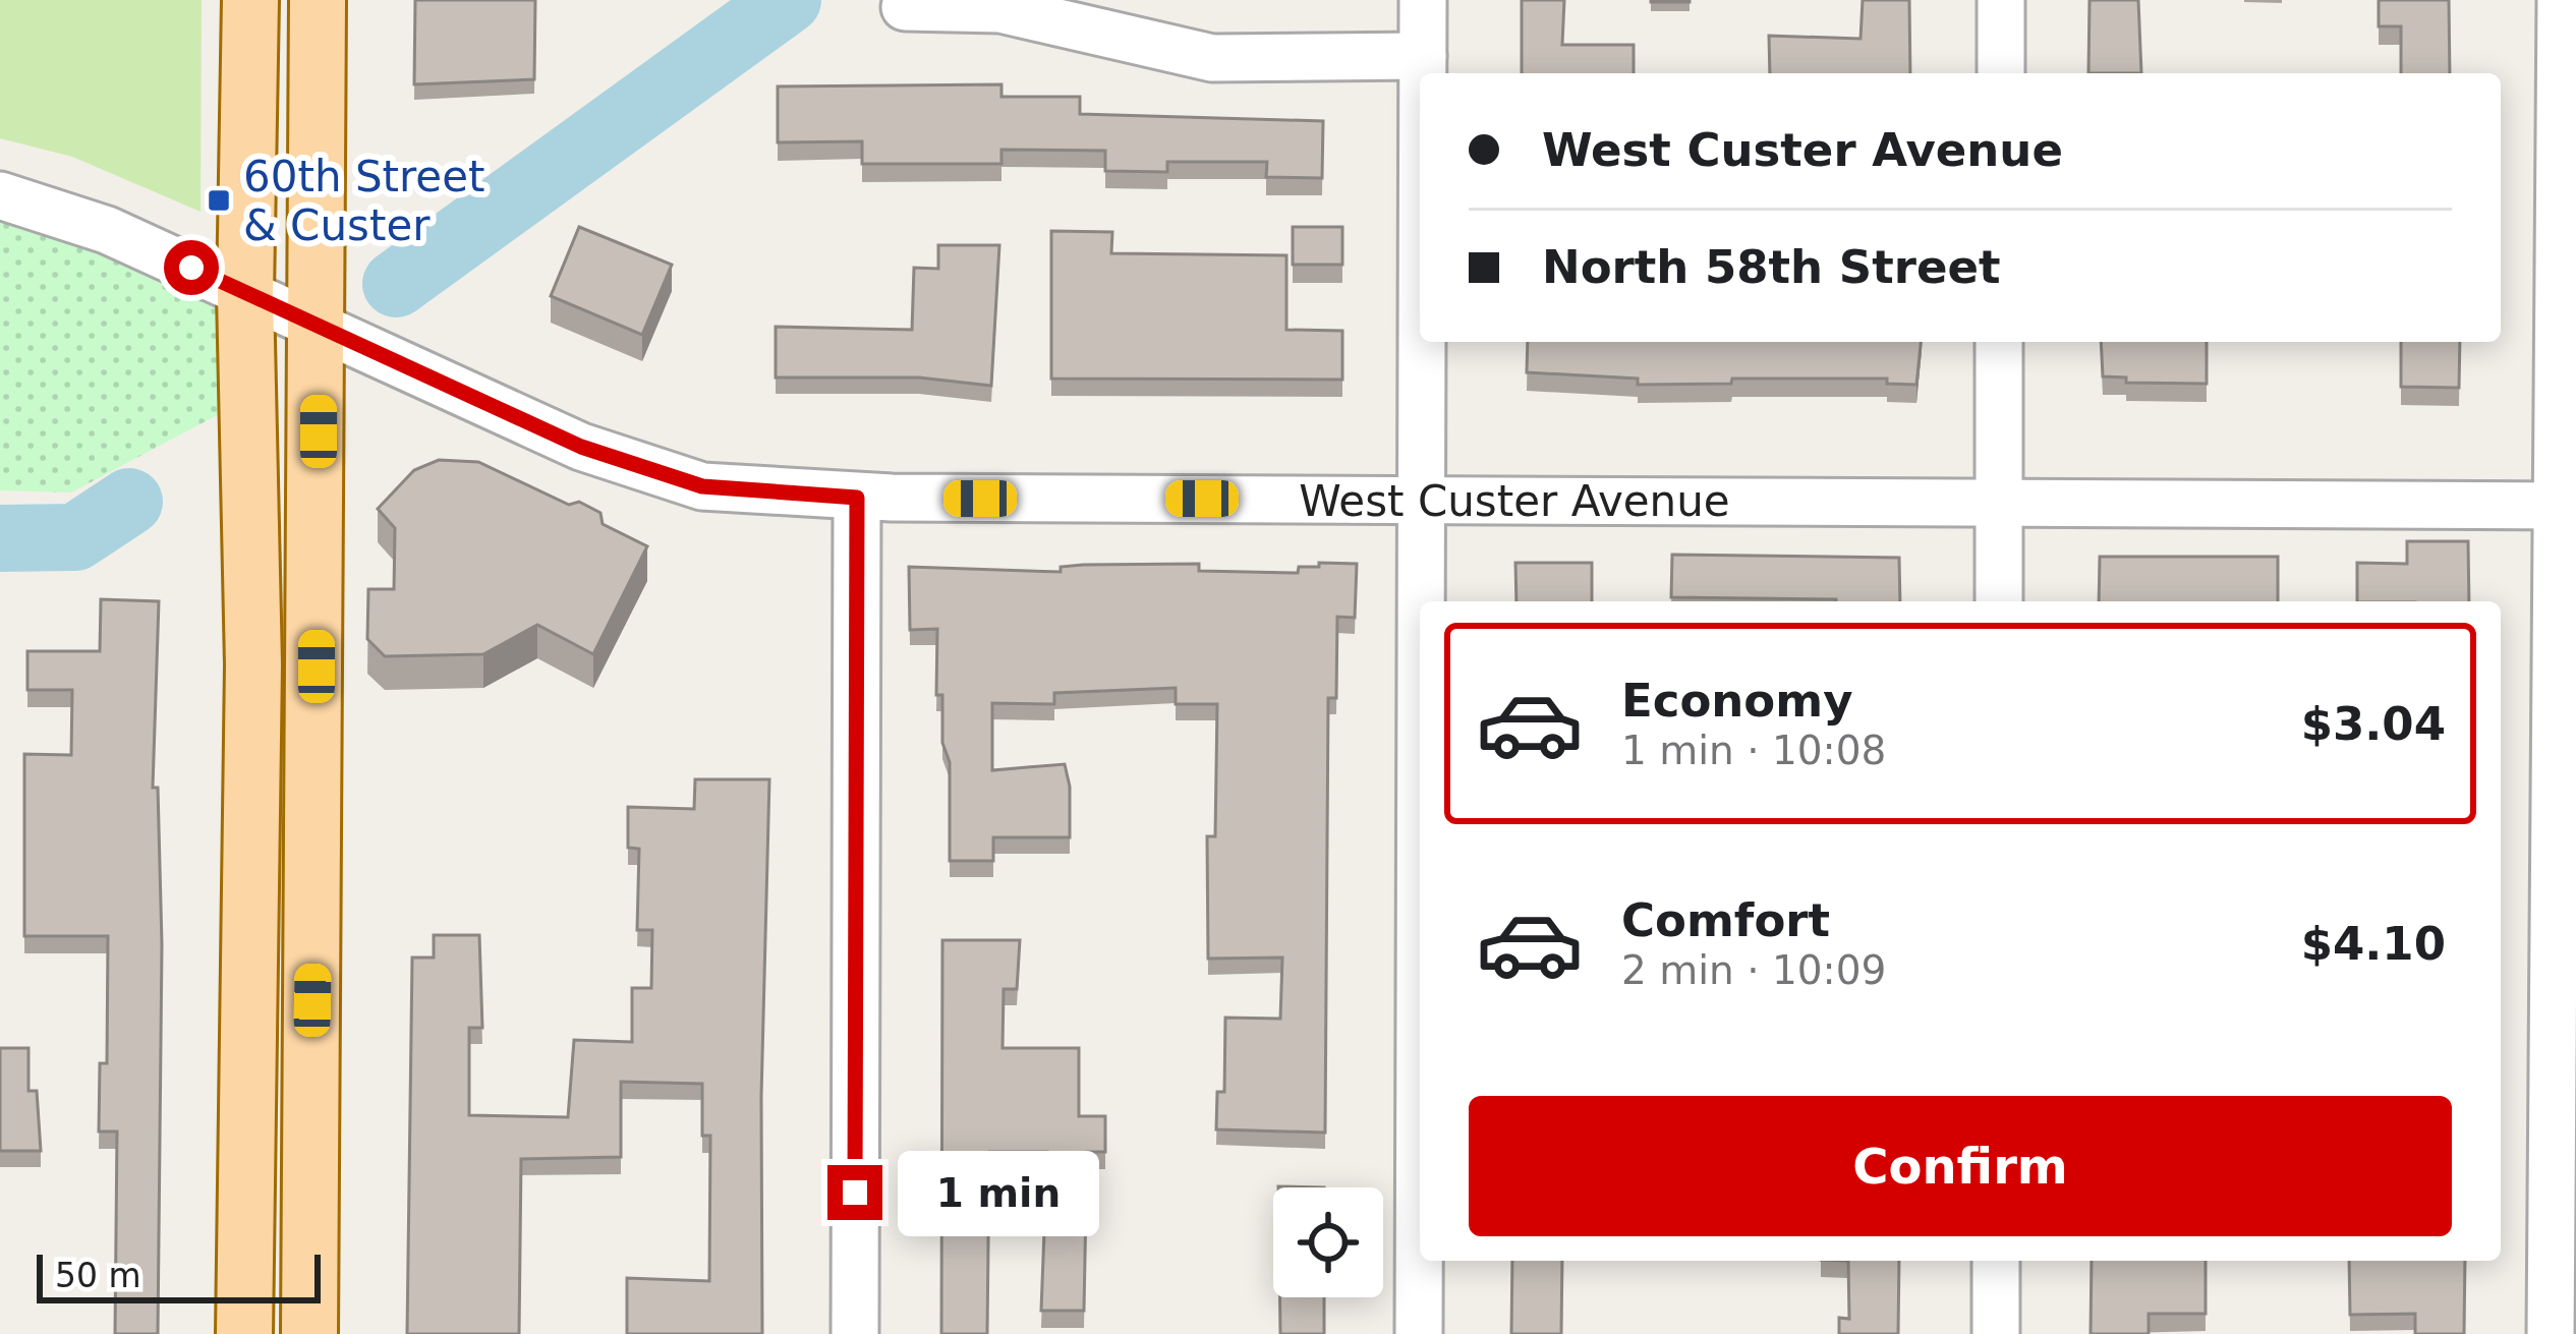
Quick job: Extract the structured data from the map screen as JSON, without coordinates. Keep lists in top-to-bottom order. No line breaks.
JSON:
{"streets":{"street":["West Custer Avenue"]},"places":{"transit":["60th Street & Custer"]},"scale_bar":"50 m","page":{"banner":["West Custer Avenue","North 58th Street"],"list":[{"name":"Economy","note":"1 min · 10:08","value":"$3.04"},{"name":"Comfort","note":"2 min · 10:09","value":"$4.10"}],"buttons":"Confirm","bubble":"1 min","scale":"50 m"}}
